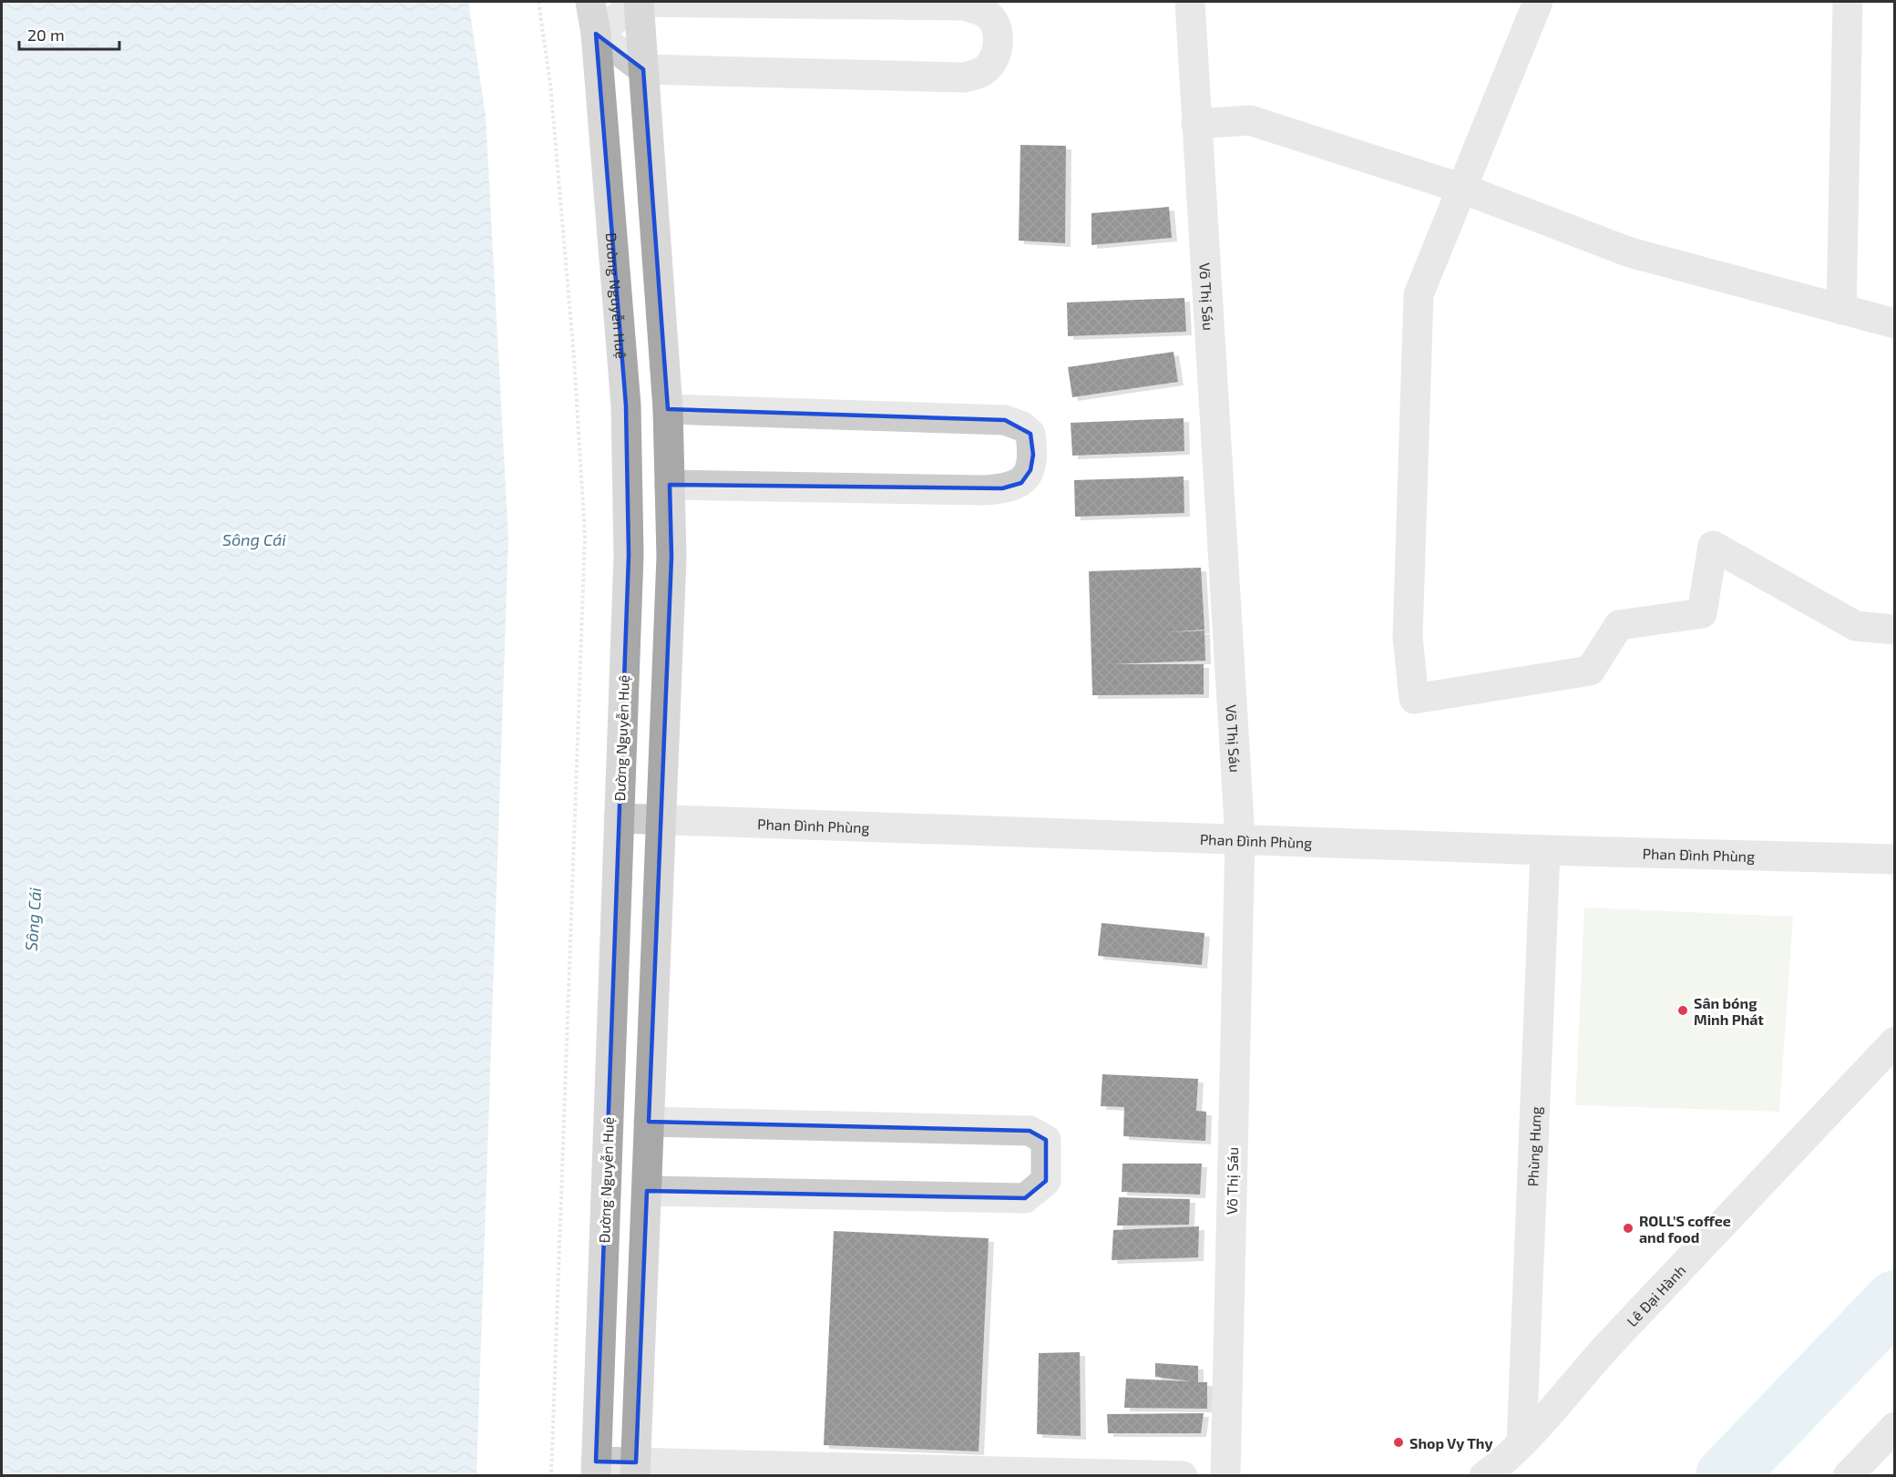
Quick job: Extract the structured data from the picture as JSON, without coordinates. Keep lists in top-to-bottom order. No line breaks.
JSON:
{"streets":{"main road":["Đường Nguyễn Huệ"],"street":["Võ Thị Sáu","Phan Đình Phùng","Phùng Hưng","Lê Đại Hành"]},"crossings":[["Đường Nguyễn Huệ","Phan Đình Phùng"],["Võ Thị Sáu","Phan Đình Phùng"],["Phan Đình Phùng","Phùng Hưng"],["Phùng Hưng","Lê Đại Hành"]],"water":["Sông Cái"],"places":["Sân bóng Minh Phát","ROLL’S coffee and food","Shop Vy Thy"],"scale_bar":"20 m"}
